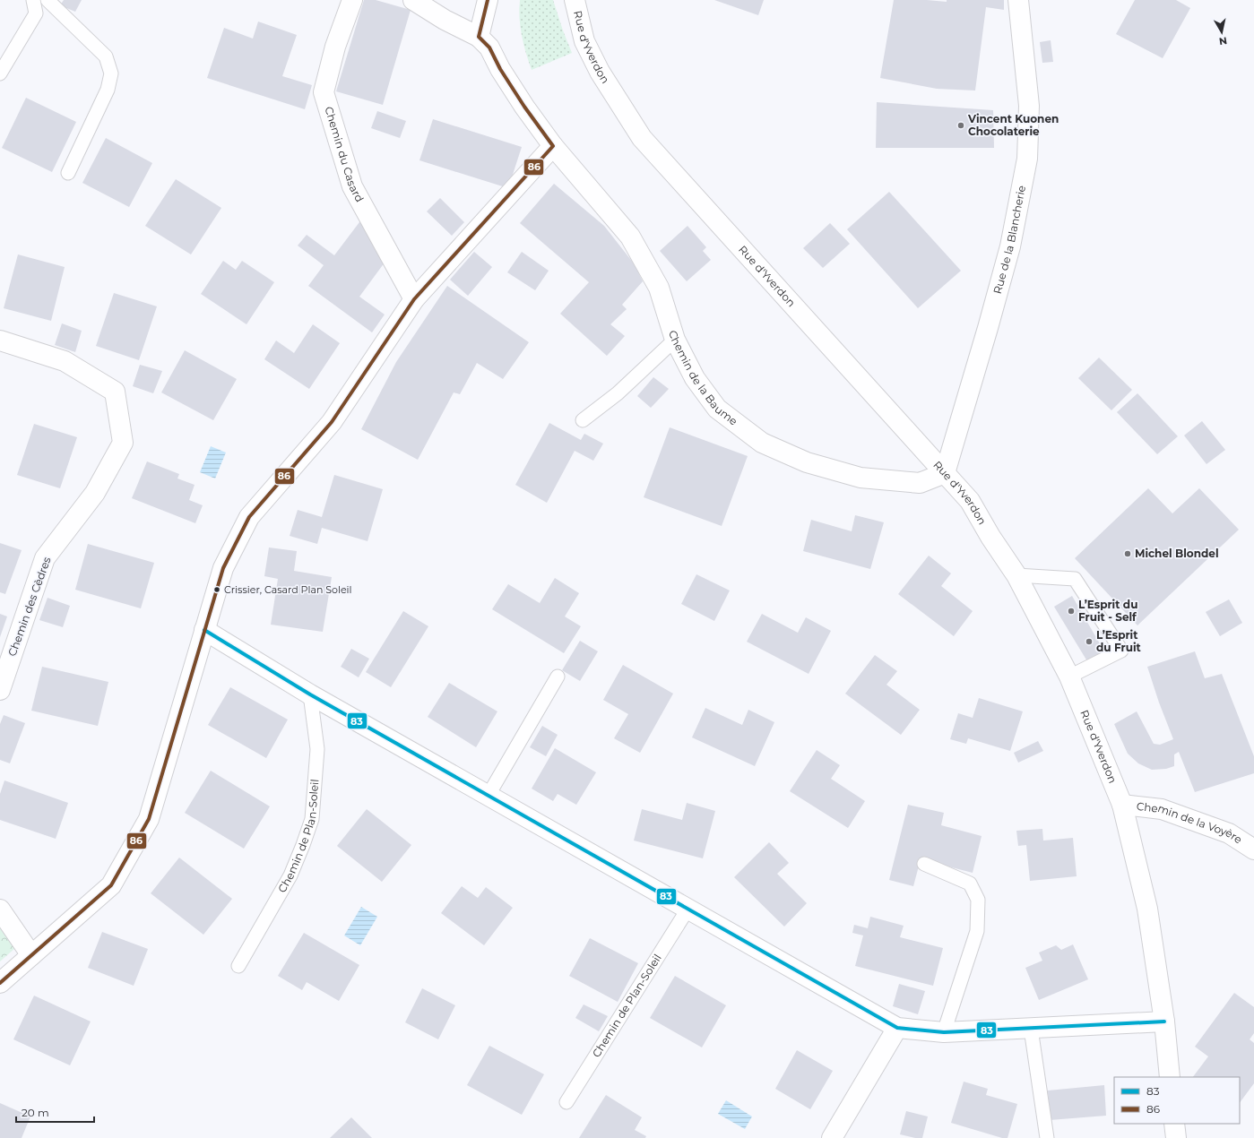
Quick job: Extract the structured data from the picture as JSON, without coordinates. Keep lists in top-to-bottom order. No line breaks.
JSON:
{"streets":{"street":["Rue d'Yverdon","Chemin du Casard","Rue de la Blancherie","Chemin de la Baume","Chemin des Cèdres","Chemin de la Voyère"],"lane":["Chemin de Plan-Soleil"]},"crossings":[["Rue d'Yverdon","Rue de la Blancherie"],["Rue d'Yverdon","Chemin de la Baume"],["Rue d'Yverdon","Chemin de la Voyère"],["Rue de la Blancherie","Chemin de la Baume"]],"places":["Vincent Kuonen Chocolaterie","Michel Blondel","Crissier, Casard Plan Soleil","L’Esprit du Fruit - Self","L’Esprit du Fruit"],"lines":["transit line 86","transit line 83"],"legend":["83","86"],"scale_bar":"20 m","north":"bottom"}
